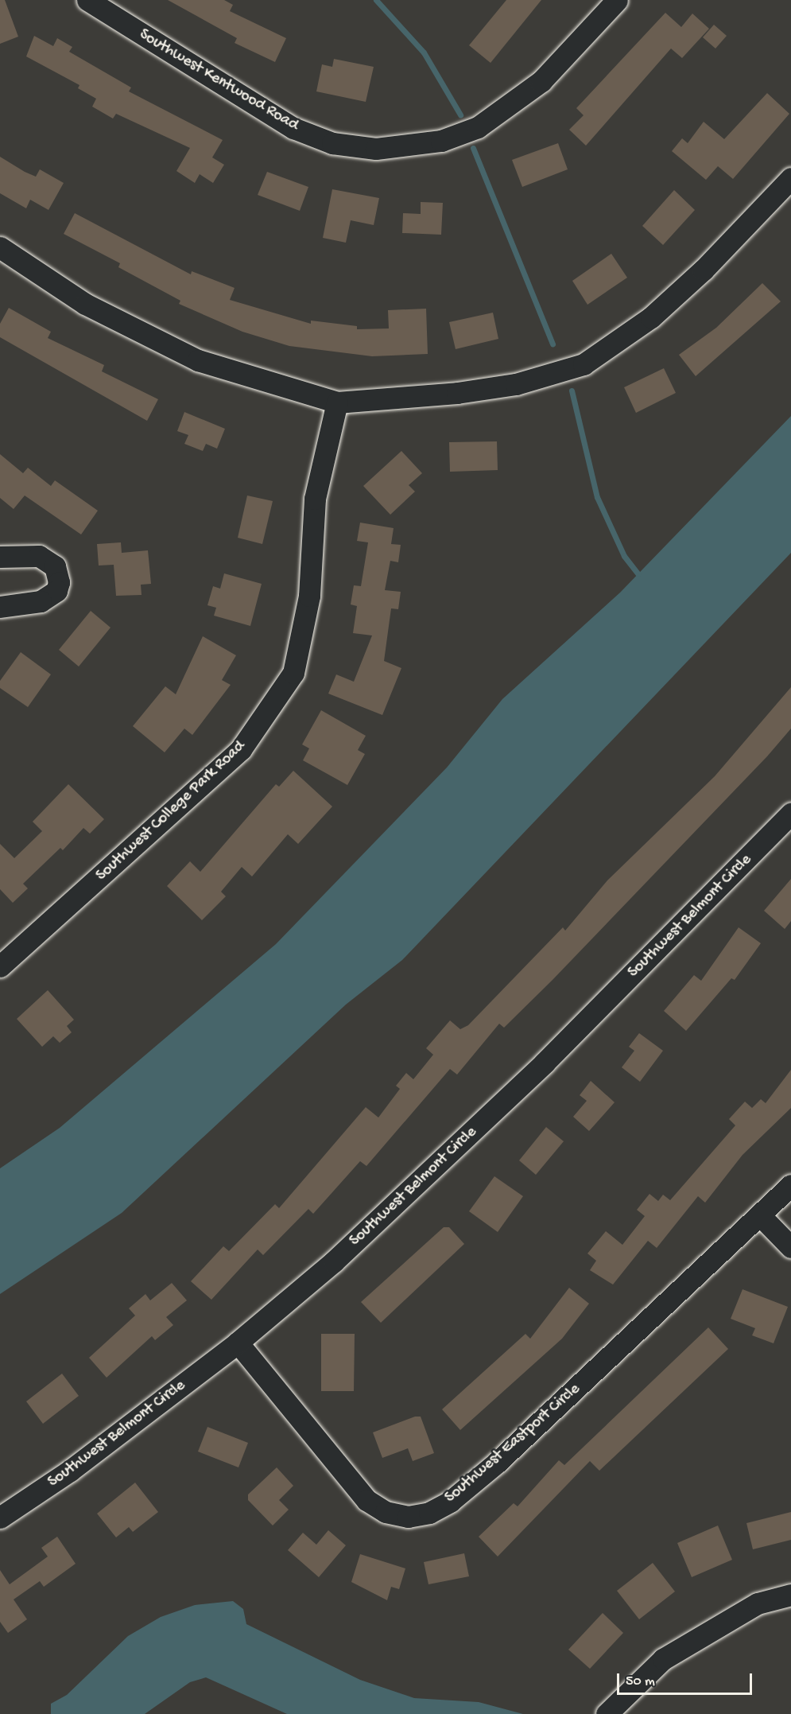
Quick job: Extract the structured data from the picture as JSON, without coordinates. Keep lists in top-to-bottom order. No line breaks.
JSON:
{"streets":{"street":["Southwest Kentwood Road","Southwest College Park Road","Southwest Belmont Circle","Southwest Eastport Circle"]},"crossings":[["Southwest Belmont Circle","Southwest Eastport Circle"]],"scale_bar":"50 m"}
